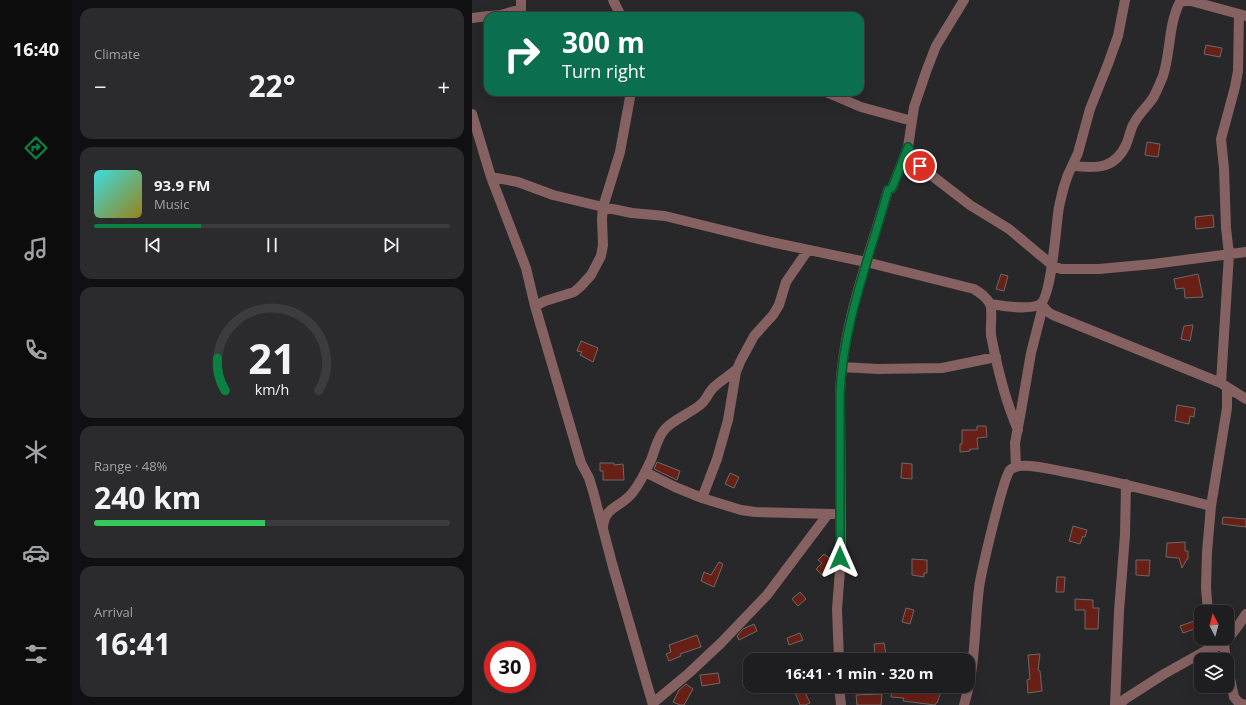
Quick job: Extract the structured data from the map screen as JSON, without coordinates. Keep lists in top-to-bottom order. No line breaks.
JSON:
{"north":"top","page":{"tabs":"16:40","tile":["Climate",["Range · 48%","240 km"],["Arrival","16:41"]],"turn":["300 m","Turn right"],"heat":["−","22°","+"],"song":["93.9 FM","Music"],"limit":"30","trip":"16:41 · 1 min · 320 m","gauge":["21","km/h"]}}
